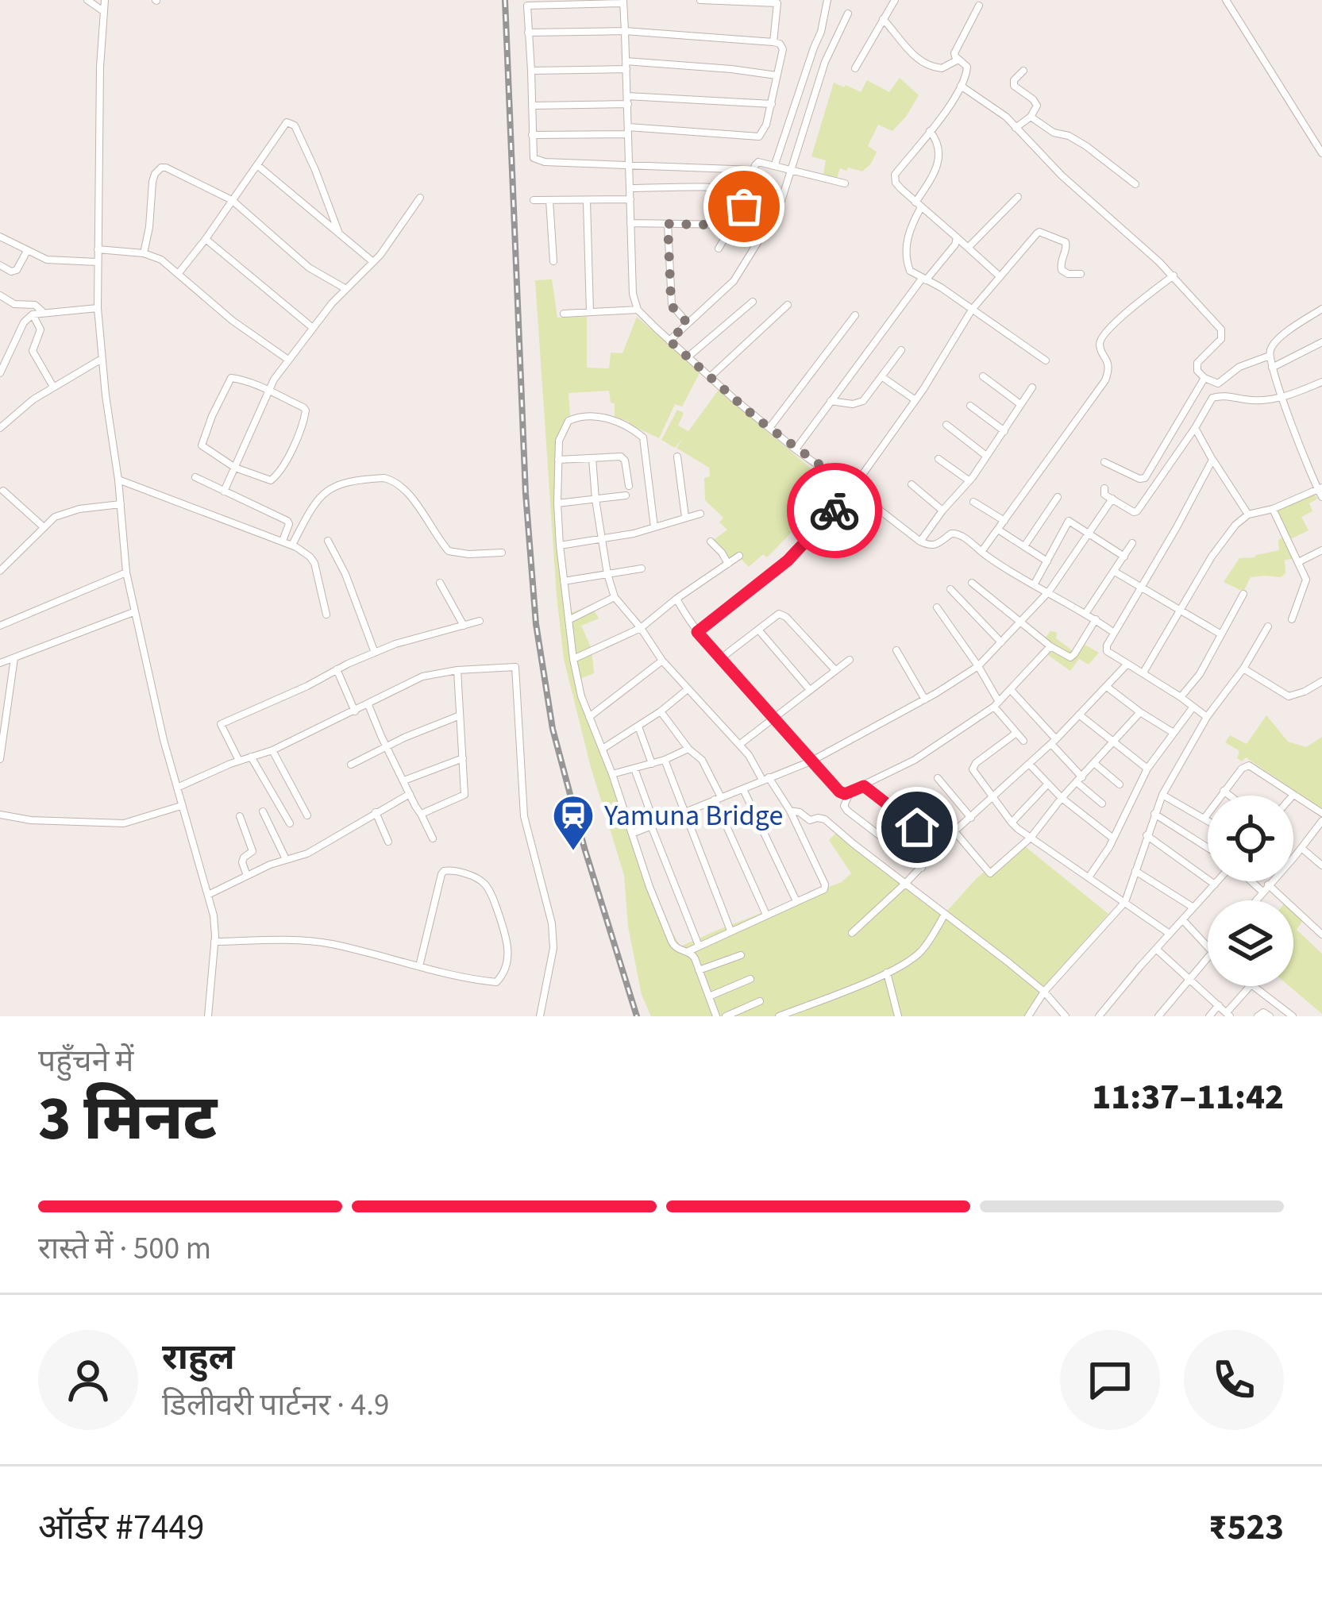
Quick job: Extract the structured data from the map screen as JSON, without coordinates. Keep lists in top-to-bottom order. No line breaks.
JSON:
{"places":{"station":["Yamuna Bridge"]},"page":{"heading":["3 मिनट","पहुँचने में","11:37–11:42"],"panel":["राहुल","डिलीवरी पार्टनर · 4.9","ऑर्डर #7449","₹523"],"bar":"रास्ते में · 500 m"}}
